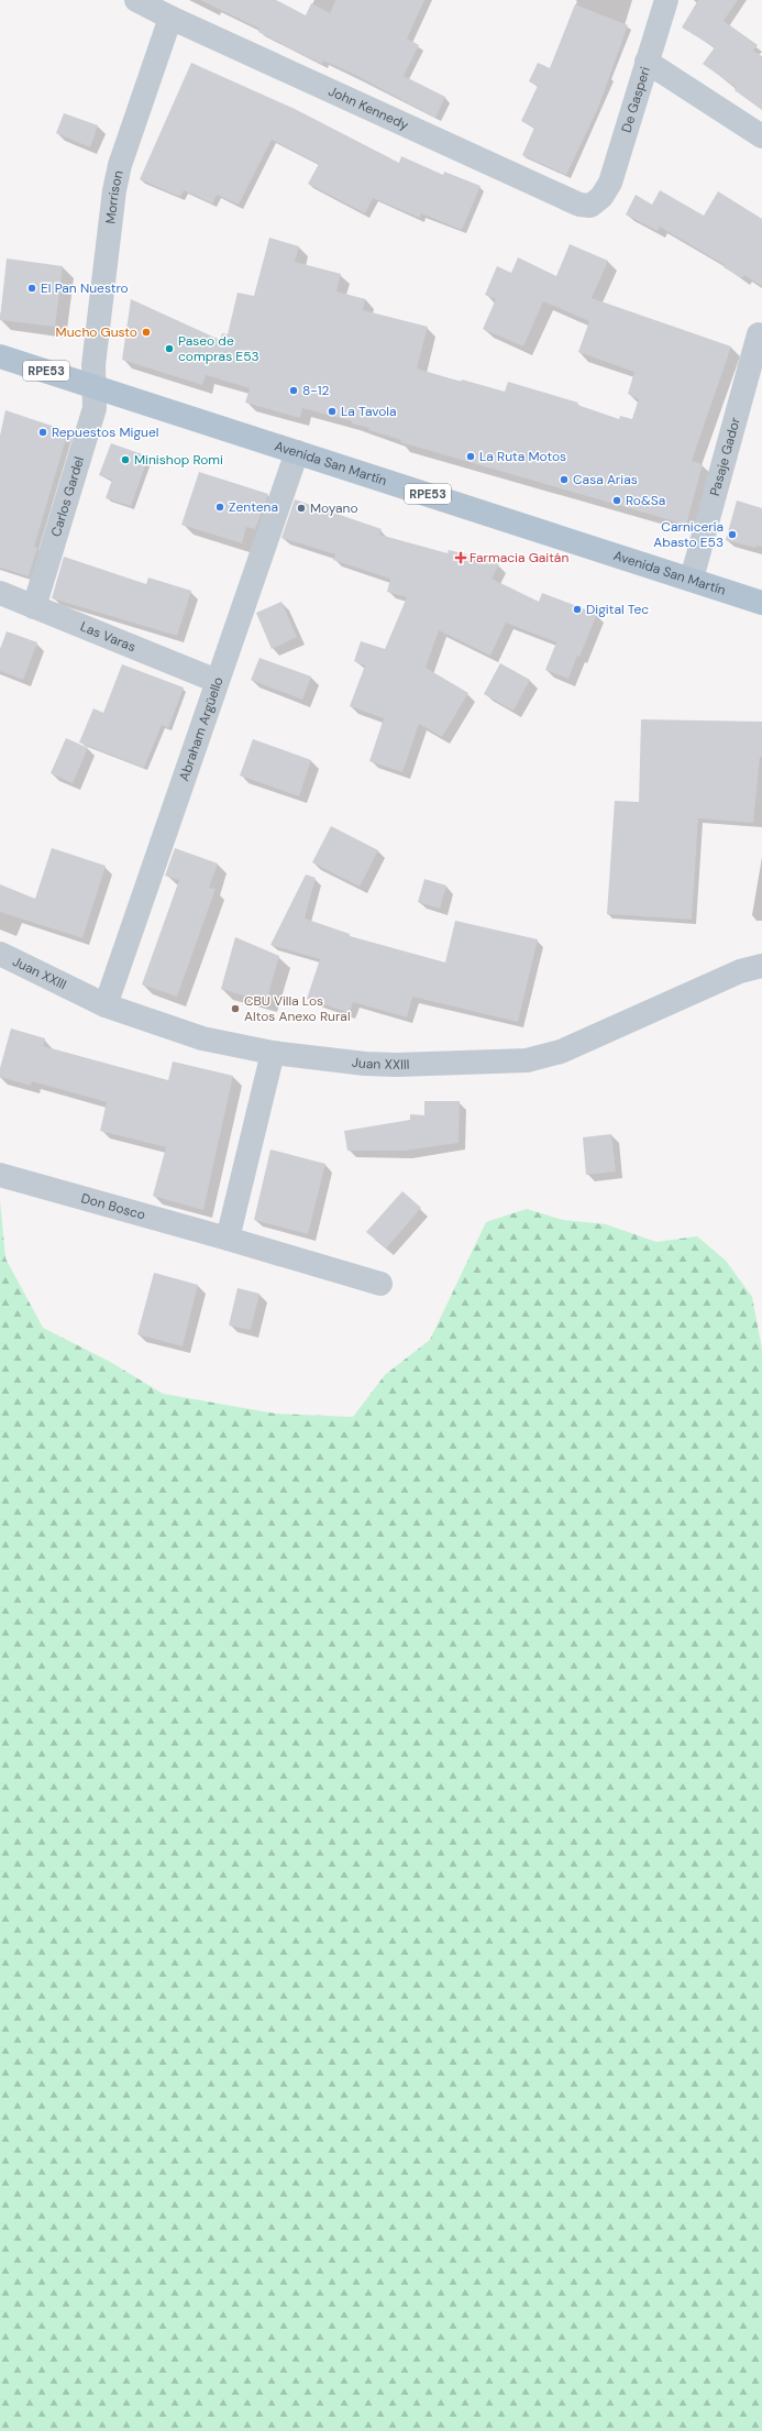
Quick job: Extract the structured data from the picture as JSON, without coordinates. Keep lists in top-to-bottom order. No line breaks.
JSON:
{"streets":{"main road":["RPE53","Avenida San Martín"],"street":["De Gasperi","John Kennedy","Morrison","Pasaje Gador","Carlos Gardel","Las Varas","Abraham Argüello","Juan XXIII","Don Bosco"]},"crossings":[["De Gasperi","John Kennedy"],["John Kennedy","Morrison"],["Morrison","Avenida San Martín"],["Morrison","Carlos Gardel"],["Pasaje Gador","Avenida San Martín"],["Avenida San Martín","Carlos Gardel"],["Avenida San Martín","Abraham Argüello"],["Carlos Gardel","Las Varas"],["Las Varas","Abraham Argüello"],["Abraham Argüello","Juan XXIII"]],"places":{"other":["El Pan Nuestro","Mucho Gusto","Paseo de compras E53","8-12","La Tavola","Repuestos Miguel","La Ruta Motos","Minishop Romi","Casa Arias","Ro&Sa","Zentena","Moyano","Carnicería Abasto E53","Digital Tec","CBU Villa Los Altos Anexo Rural"],"health":["Farmacia Gaitán"]}}
